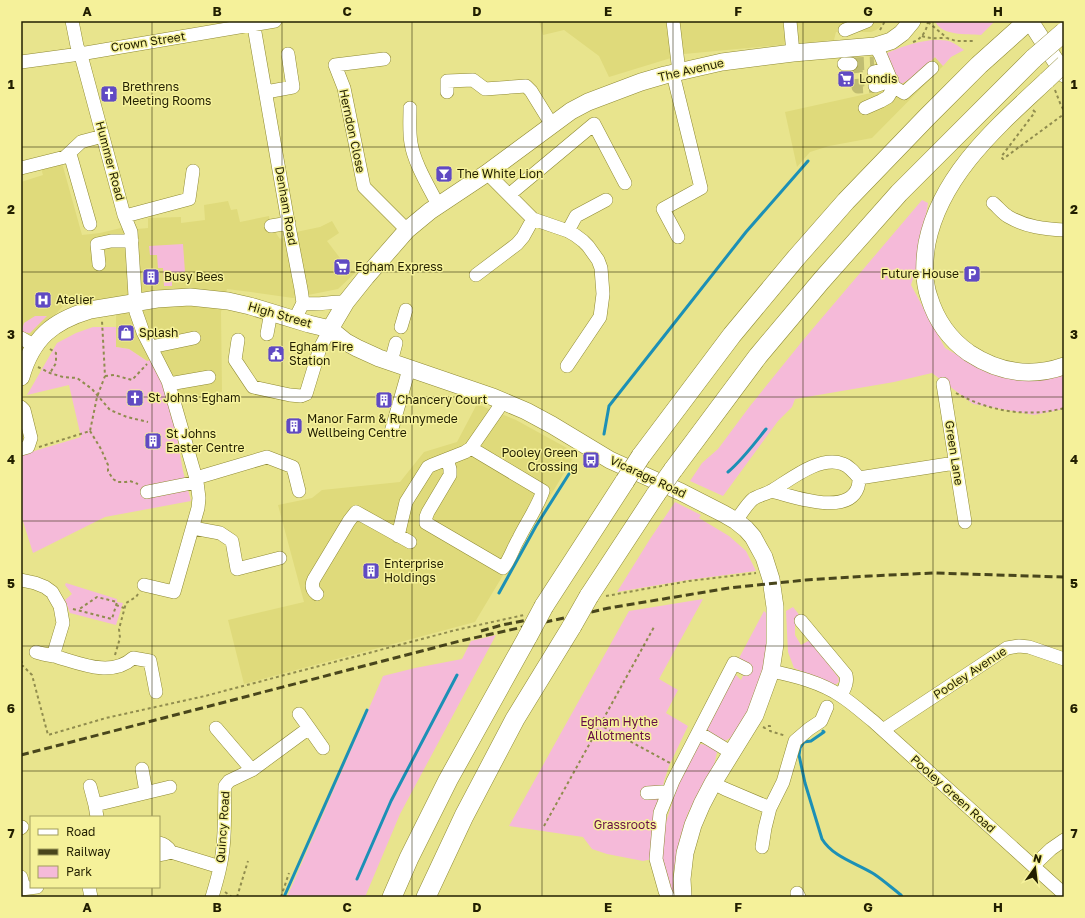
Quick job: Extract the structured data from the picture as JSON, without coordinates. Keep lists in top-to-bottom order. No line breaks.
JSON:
{"streets":{"main road":["The Avenue","High Street","Vicarage Road"],"street":["Crown Street","Herndon Close","Hummer Road","Denham Road","Green Lane","Pooley Avenue","Pooley Green Road","Quincy Road"]},"crossings":[["Crown Street","Hummer Road"],["Crown Street","Denham Road"],["Hummer Road","High Street"],["High Street","Vicarage Road"],["Vicarage Road","Pooley Green Road"],["Pooley Avenue","Pooley Green Road"]],"parks":["Egham Hythe Allotments","Grassroots"],"places":{"supermarket":["Londis","Egham Express"],"church":["Brethrens Meeting Rooms","St Johns Egham"],"bar":["The White Lion"],"parking":["Future House"],"building":["Busy Bees","Chancery Court","Manor Farm & Runnymede Wellbeing Centre","St Johns Easter Centre","Enterprise Holdings"],"hospital":["Atelier"],"shop":["Splash"],"public building":["Egham Fire Station"],"bus stop":["Pooley Green Crossing"]},"legend":["Road","Railway","Park"],"north":"top","grid":{"columns":["A","B","C","D","E","F","G","H"],"rows":["1","2","3","4","5","6","7"]}}
